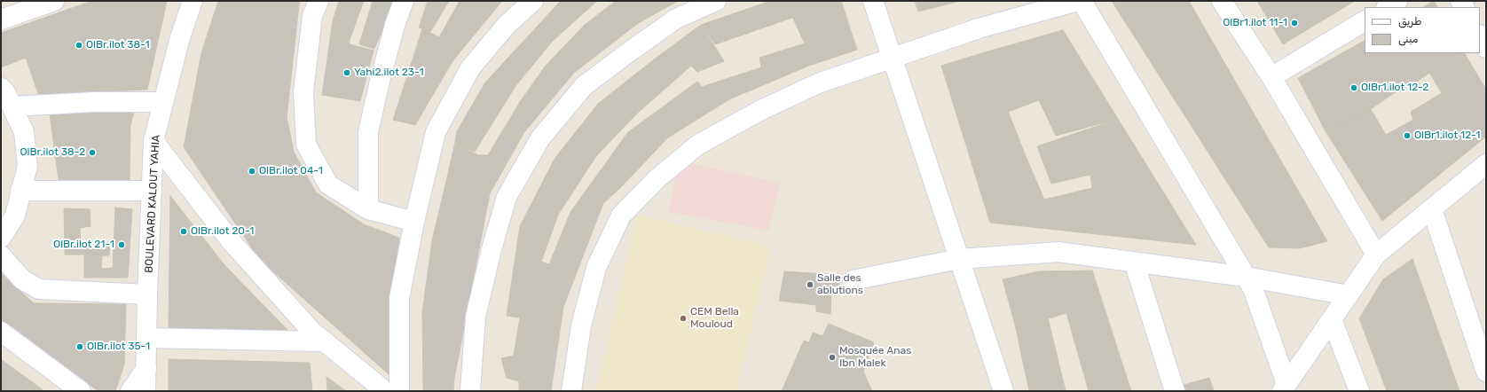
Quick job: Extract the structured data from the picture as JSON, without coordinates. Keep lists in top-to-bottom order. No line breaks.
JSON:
{"streets":{"street":["BOULEVARD KALOUT YAHIA"]},"places":["OlBr1.ilot 11-1","OlBr.ilot 38-1","Yahi2.ilot 23-1","OlBr1.ilot 12-2","OlBr1.ilot 12-1","OlBr.ilot 38-2","OlBr.ilot 04-1","OlBr.ilot 20-1","OlBr.ilot 21-1","Salle des ablutions","CEM Bella Mouloud","OlBr.ilot 35-1","Mosquée Anas Ibn Malek"],"legend":["طريق","مبنى"]}
